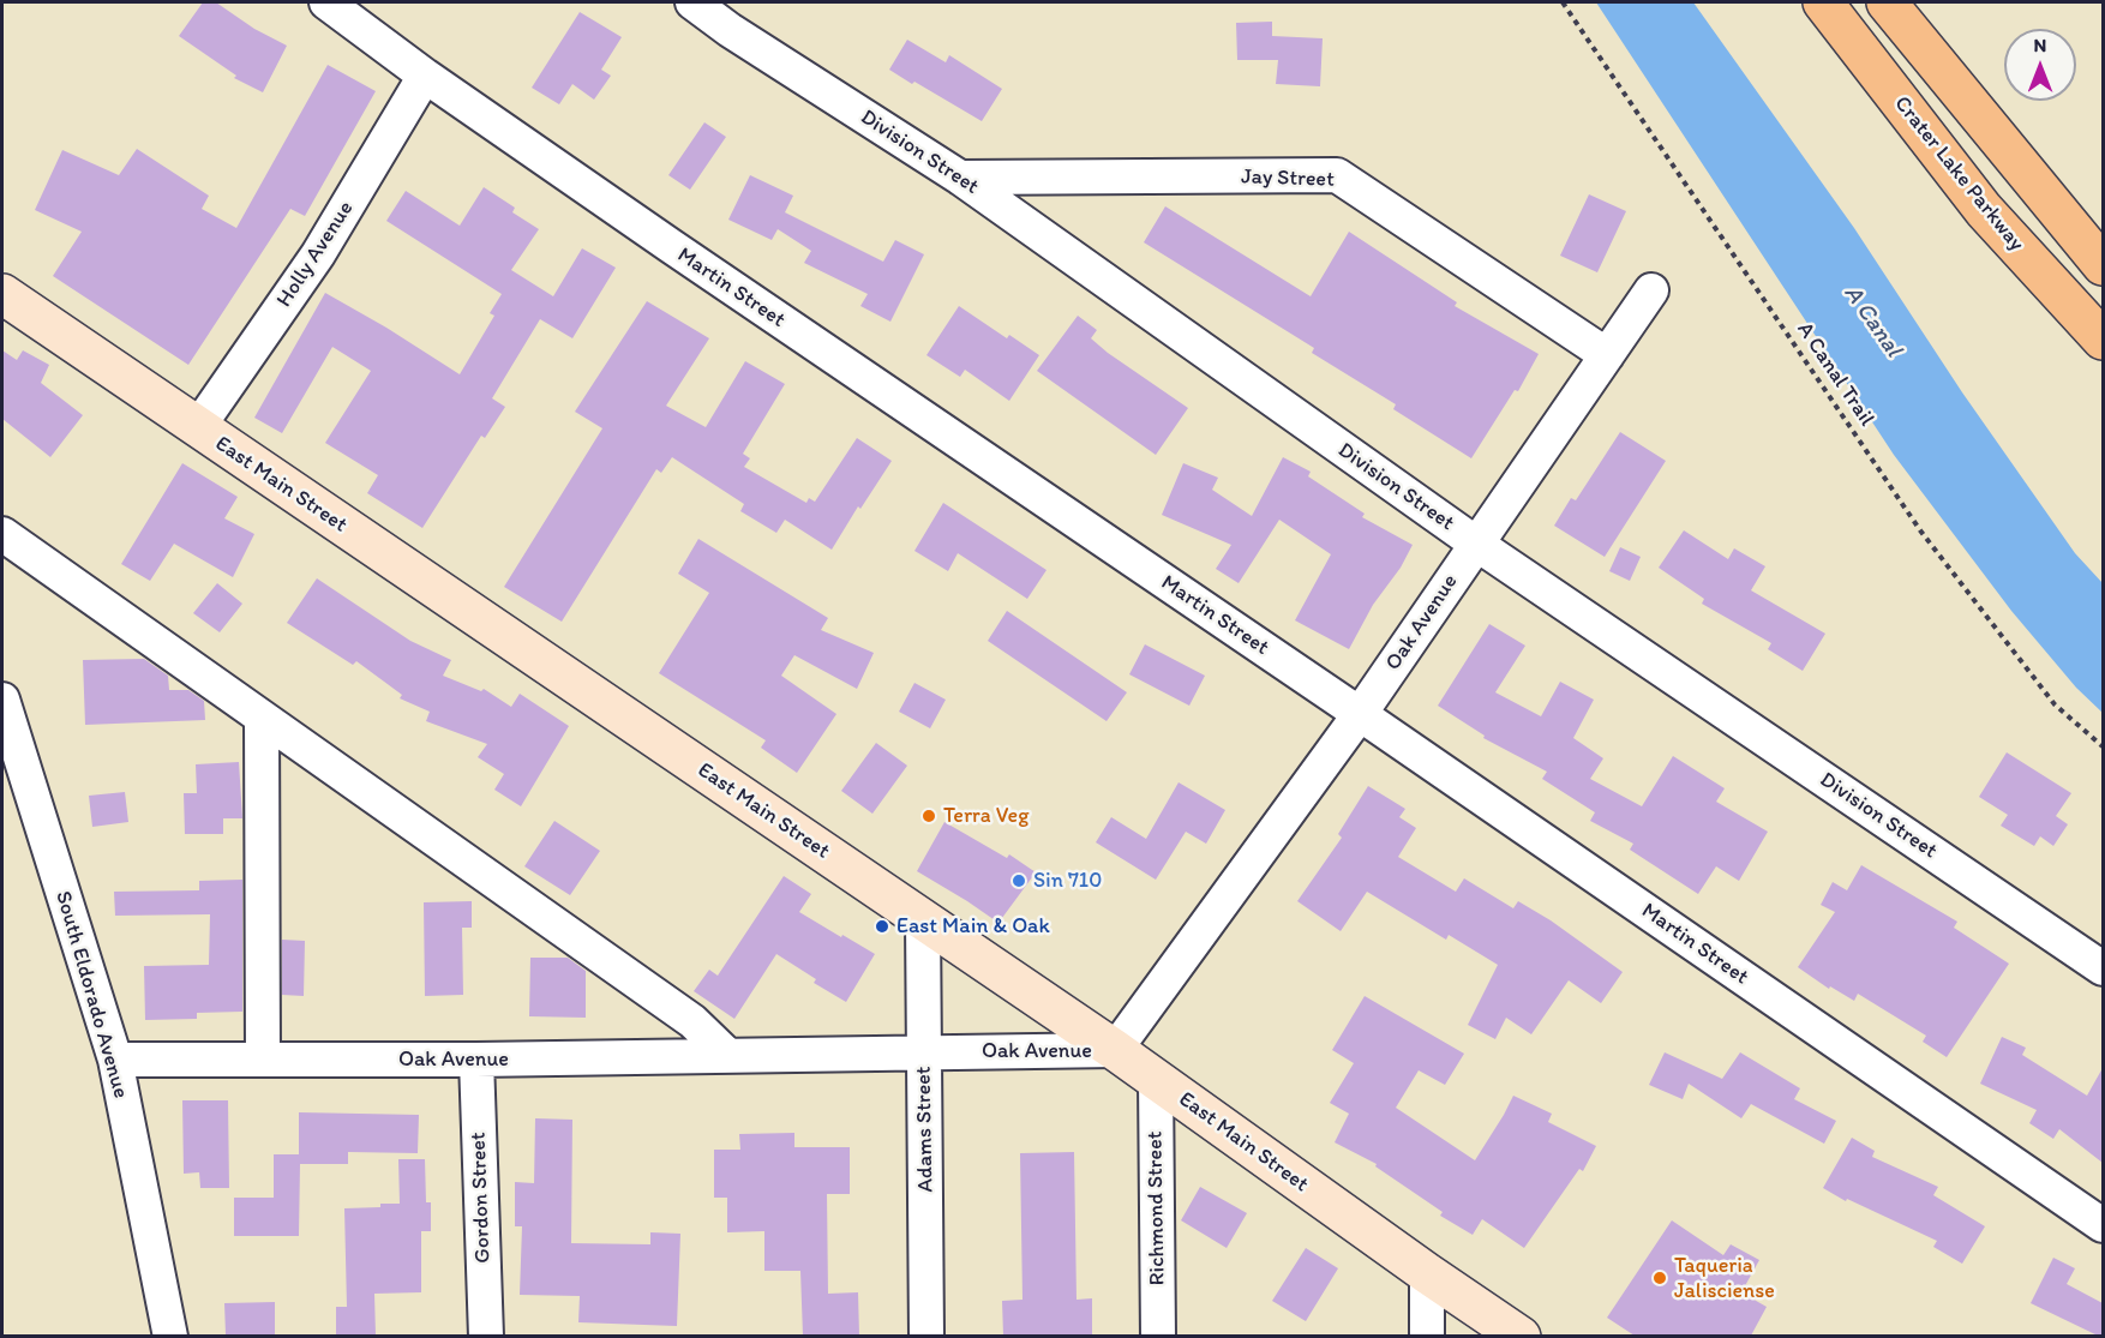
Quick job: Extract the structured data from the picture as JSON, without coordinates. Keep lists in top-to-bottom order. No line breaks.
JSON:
{"streets":{"main road":["Crater Lake Parkway"],"street":["Division Street","Jay Street","Holly Avenue","Martin Street","East Main Street","Oak Avenue","South Eldorado Avenue","Adams Street","Gordon Street","Richmond Street"],"path":["A Canal Trail"]},"crossings":[["Division Street","Jay Street"],["Division Street","Oak Avenue"],["Jay Street","Oak Avenue"],["Holly Avenue","Martin Street"],["Holly Avenue","East Main Street"],["Martin Street","Oak Avenue"],["East Main Street","Oak Avenue"],["East Main Street","Adams Street"],["East Main Street","Richmond Street"],["Oak Avenue","South Eldorado Avenue"],["Oak Avenue","Adams Street"],["Oak Avenue","Gordon Street"]],"water":["A Canal"],"places":["Terra Veg","Sin 710","East Main & Oak","Taqueria Jalisciense"],"north":"top"}
